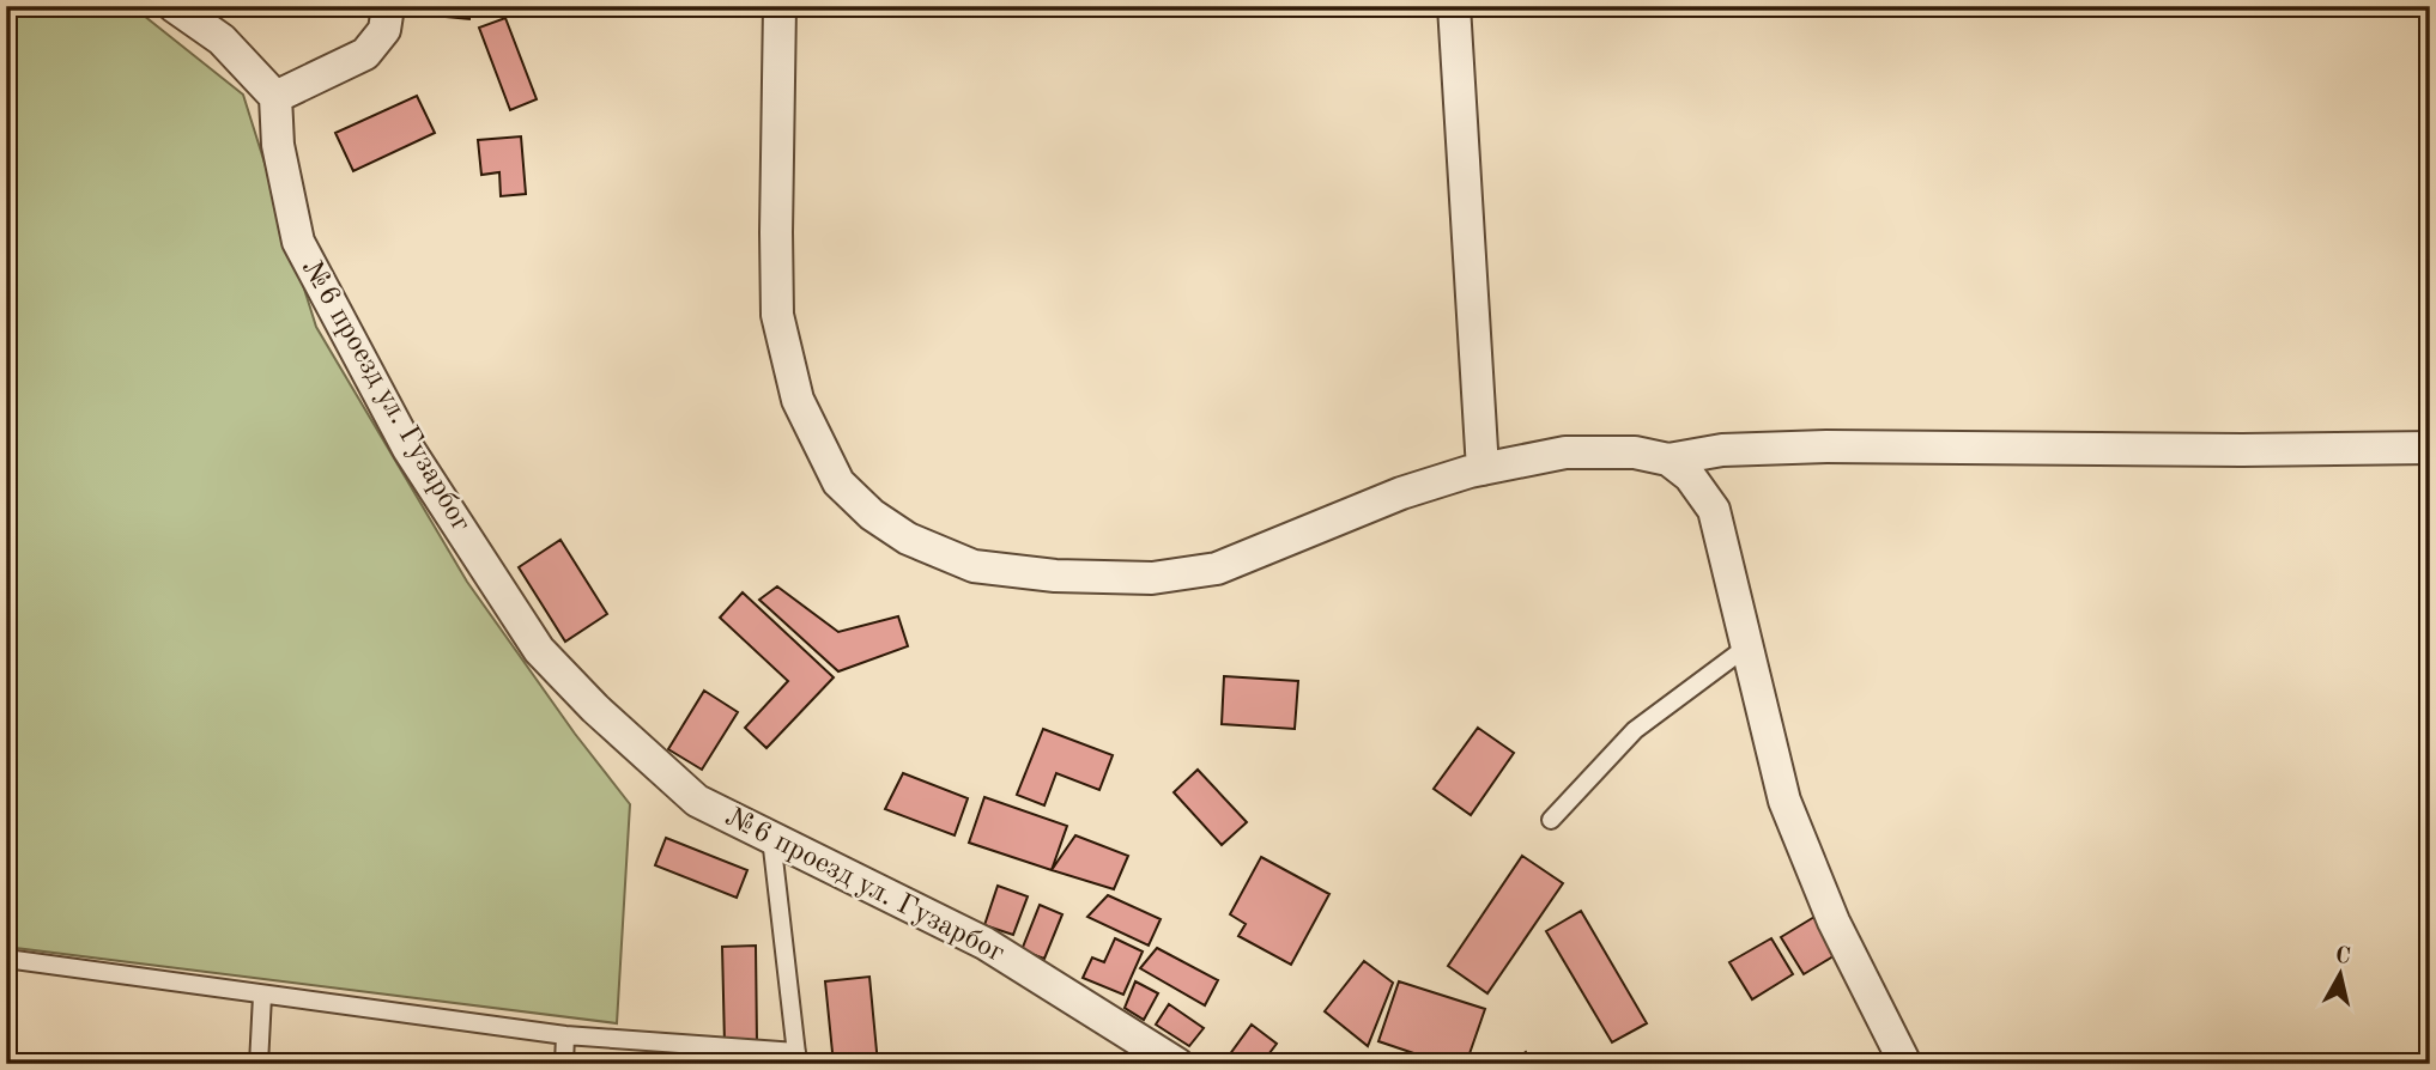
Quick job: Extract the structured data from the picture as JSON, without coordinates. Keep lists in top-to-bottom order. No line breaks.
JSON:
{"streets":{"street":["№6 проезд ул. Гузарбог"]},"north":"top"}
